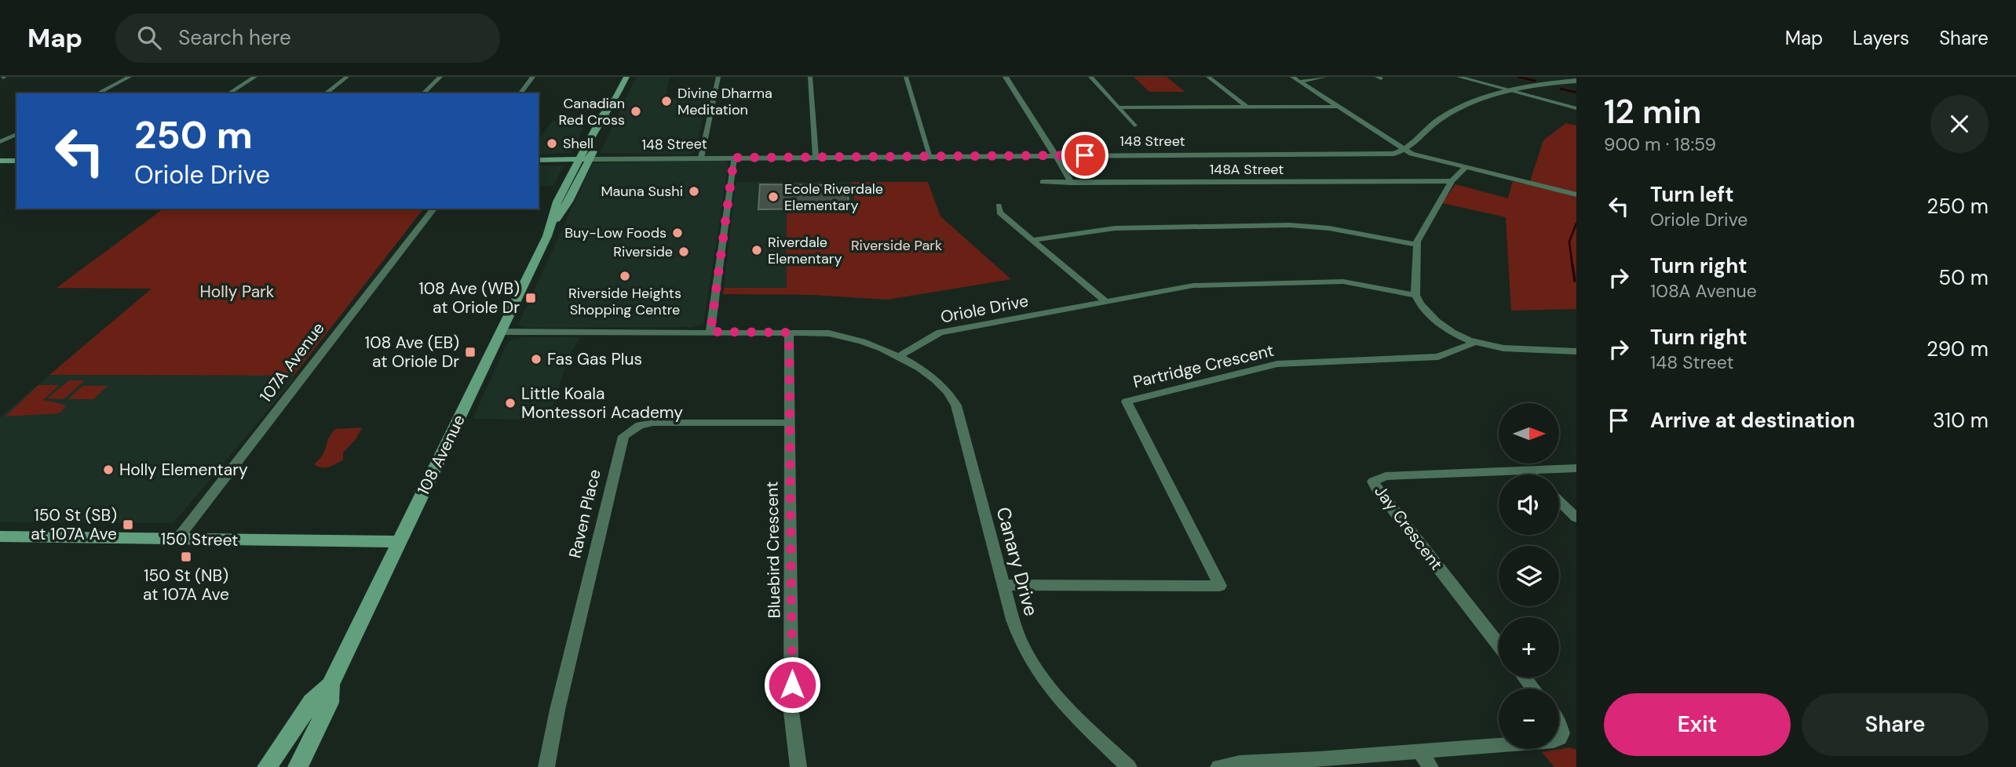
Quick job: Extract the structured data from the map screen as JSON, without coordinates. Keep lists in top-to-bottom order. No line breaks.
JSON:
{"streets":{"main road":["148 Street","108 Avenue","150 Street"],"street":["148A Street","Oriole Drive","107A Avenue","Partridge Crescent","Raven Place","Jay Crescent","Bluebird Crescent","Canary Drive"]},"crossings":[["148 Street","108 Avenue"],["Oriole Drive","Canary Drive"],["107A Avenue","150 Street"],["Partridge Crescent","Canary Drive"],["108 Avenue","150 Street"],["Raven Place","Bluebird Crescent"]],"parks":["Riverside Park","Holly Park"],"places":{"other":["Divine Dharma Meditation","Canadian Red Cross","Shell","Mauna Sushi","Ecole Riverdale Elementary","Buy-Low Foods","Riverdale Elementary","Riverside","Riverside Heights Shopping Centre","Fas Gas Plus","Little Koala Montessori Academy","Holly Elementary"],"transit":["108 Ave (WB) at Oriole Dr","108 Ave (EB) at Oriole Dr","150 St (SB) at 107A Ave","150 St (NB) at 107A Ave"]},"north":"right","page":{"header":"Map","search":"Search here","nav":["Map","Layers","Share"],"heading":["12 min","900 m · 18:59"],"turn":["250 m","Oriole Drive"],"list":[{"name":"Turn left","note":"Oriole Drive","value":"250 m"},{"name":"Turn right","note":"108A Avenue","value":"50 m"},{"name":"Turn right","note":"148 Street","value":"290 m"},{"name":"Arrive at destination","value":"310 m"}],"map_buttons":["+","−"],"buttons":["Exit","Share"]}}
